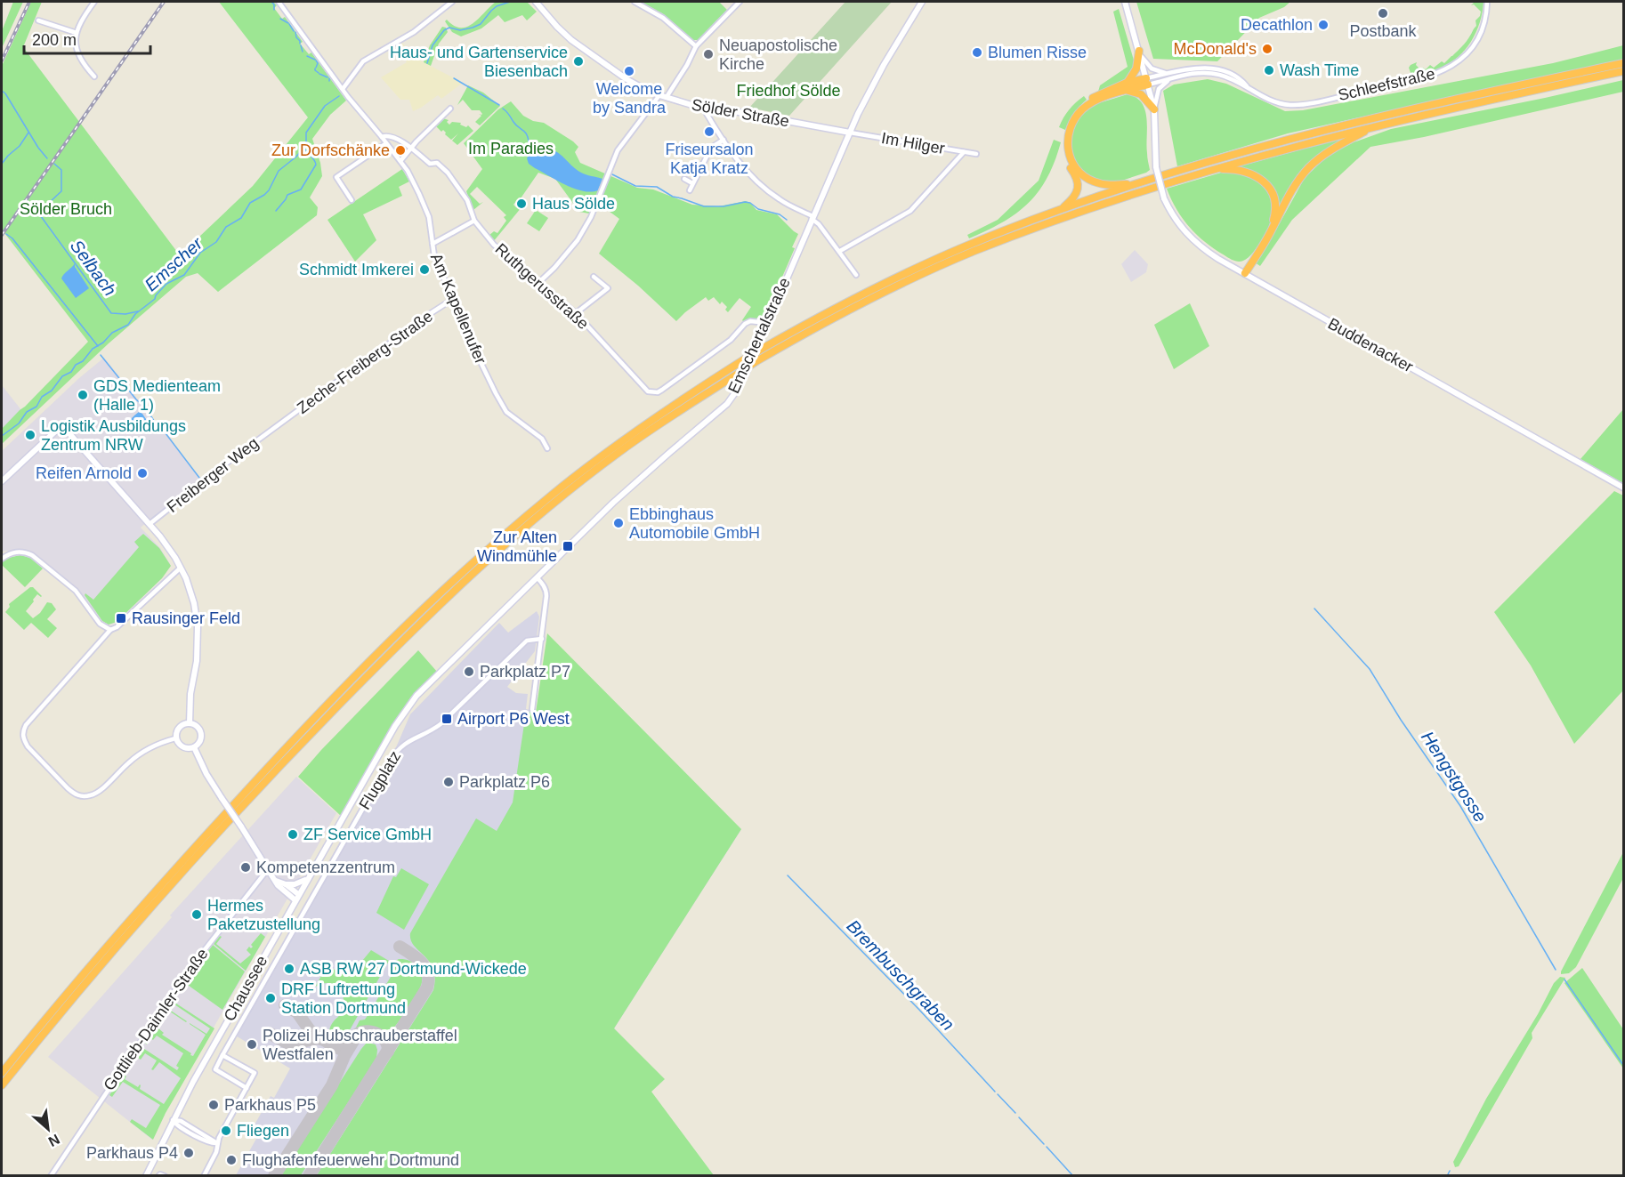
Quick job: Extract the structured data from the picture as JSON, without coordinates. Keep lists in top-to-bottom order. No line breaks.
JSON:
{"streets":{"main road":["Sölder Straße","Emschertalstraße","Buddenacker","Chaussee"],"street":["Schleefstraße","Im Hilger","Ruthgerusstraße","Am Kapellenufer","Zeche-Freiberg-Straße","Freiberger Weg","Flugplatz","Gottlieb-Daimler-Straße"]},"crossings":[["Schleefstraße","Buddenacker"],["Sölder Straße","Im Hilger"],["Sölder Straße","Emschertalstraße"],["Im Hilger","Emschertalstraße"],["Ruthgerusstraße","Am Kapellenufer"],["Ruthgerusstraße","Emschertalstraße"],["Am Kapellenufer","Zeche-Freiberg-Straße"],["Emschertalstraße","Chaussee"],["Zeche-Freiberg-Straße","Freiberger Weg"]],"water":["Emscher","Selbach","Hengstgosse","Brembuschgraben"],"parks":["Friedhof Sölde","Im Paradies","Sölder Bruch"],"places":{"other":["Postbank","Decathlon","McDonald's","Blumen Risse","Neuapostolische Kirche","Haus- und Gartenservice Biesenbach","Wash Time","Welcome by Sandra","Friseursalon Katja Kratz","Zur Dorfschänke","Haus Sölde","Schmidt Imkerei","GDS Medienteam (Halle 1)","Logistik Ausbildungs Zentrum NRW","Reifen Arnold","Ebbinghaus Automobile GmbH","Parkplatz P7","Parkplatz P6","ZF Service GmbH","Kompetenzzentrum","Hermes Paketzustellung","ASB RW 27 Dortmund-Wickede","DRF Luftrettung Station Dortmund","Polizei Hubschrauberstaffel Westfalen","Parkhaus P5","Fliegen","Parkhaus P4","Flughafenfeuerwehr Dortmund"],"transit":["Zur Alten Windmühle","Rausinger Feld","Airport P6 West"]},"scale_bar":"200 m","north":"bottom right"}
